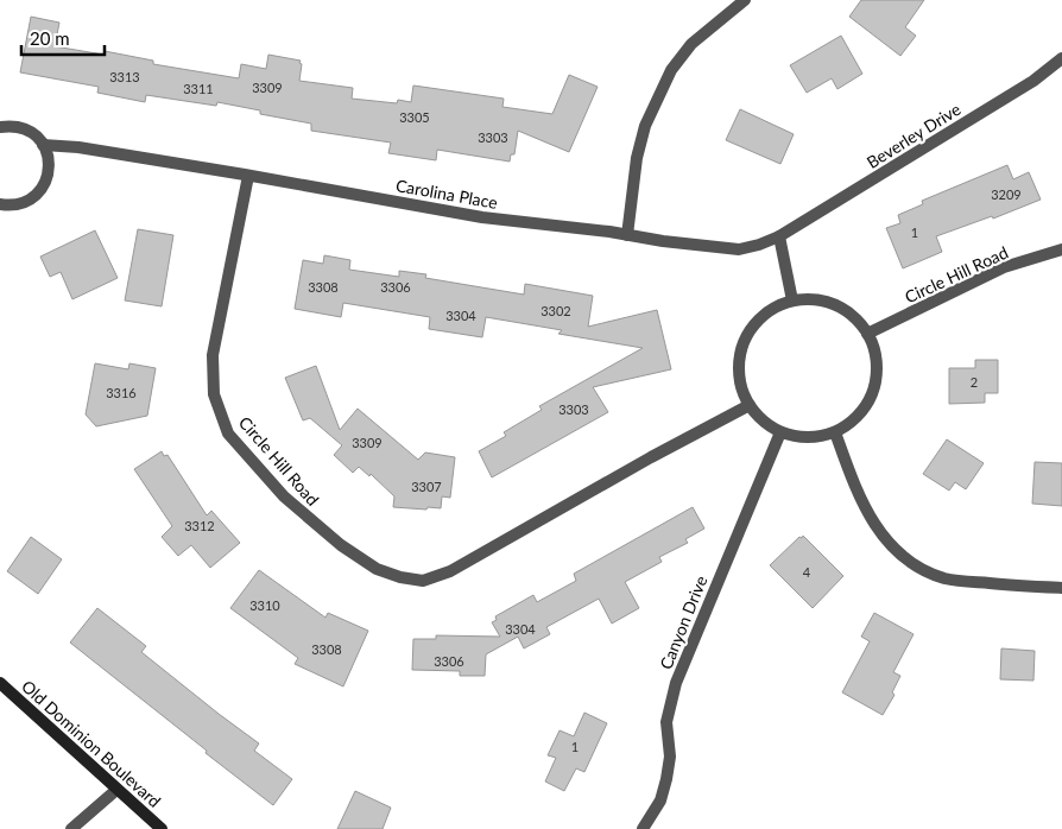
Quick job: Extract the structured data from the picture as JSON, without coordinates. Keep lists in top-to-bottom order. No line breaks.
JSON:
{"streets":{"street":["Beverley Drive","Carolina Place","Circle Hill Road","Canyon Drive","Old Dominion Boulevard"]},"crossings":[["Beverley Drive","Carolina Place"],["Carolina Place","Circle Hill Road"],["Circle Hill Road","Canyon Drive"]],"house_numbers":["3313","3309","3311","3305","3303","3209","1","3308","3306","3302","3304","2","3316","3303","3309","3307","3312","4","3310","3304","3308","3306","1"],"scale_bar":"20 m"}
